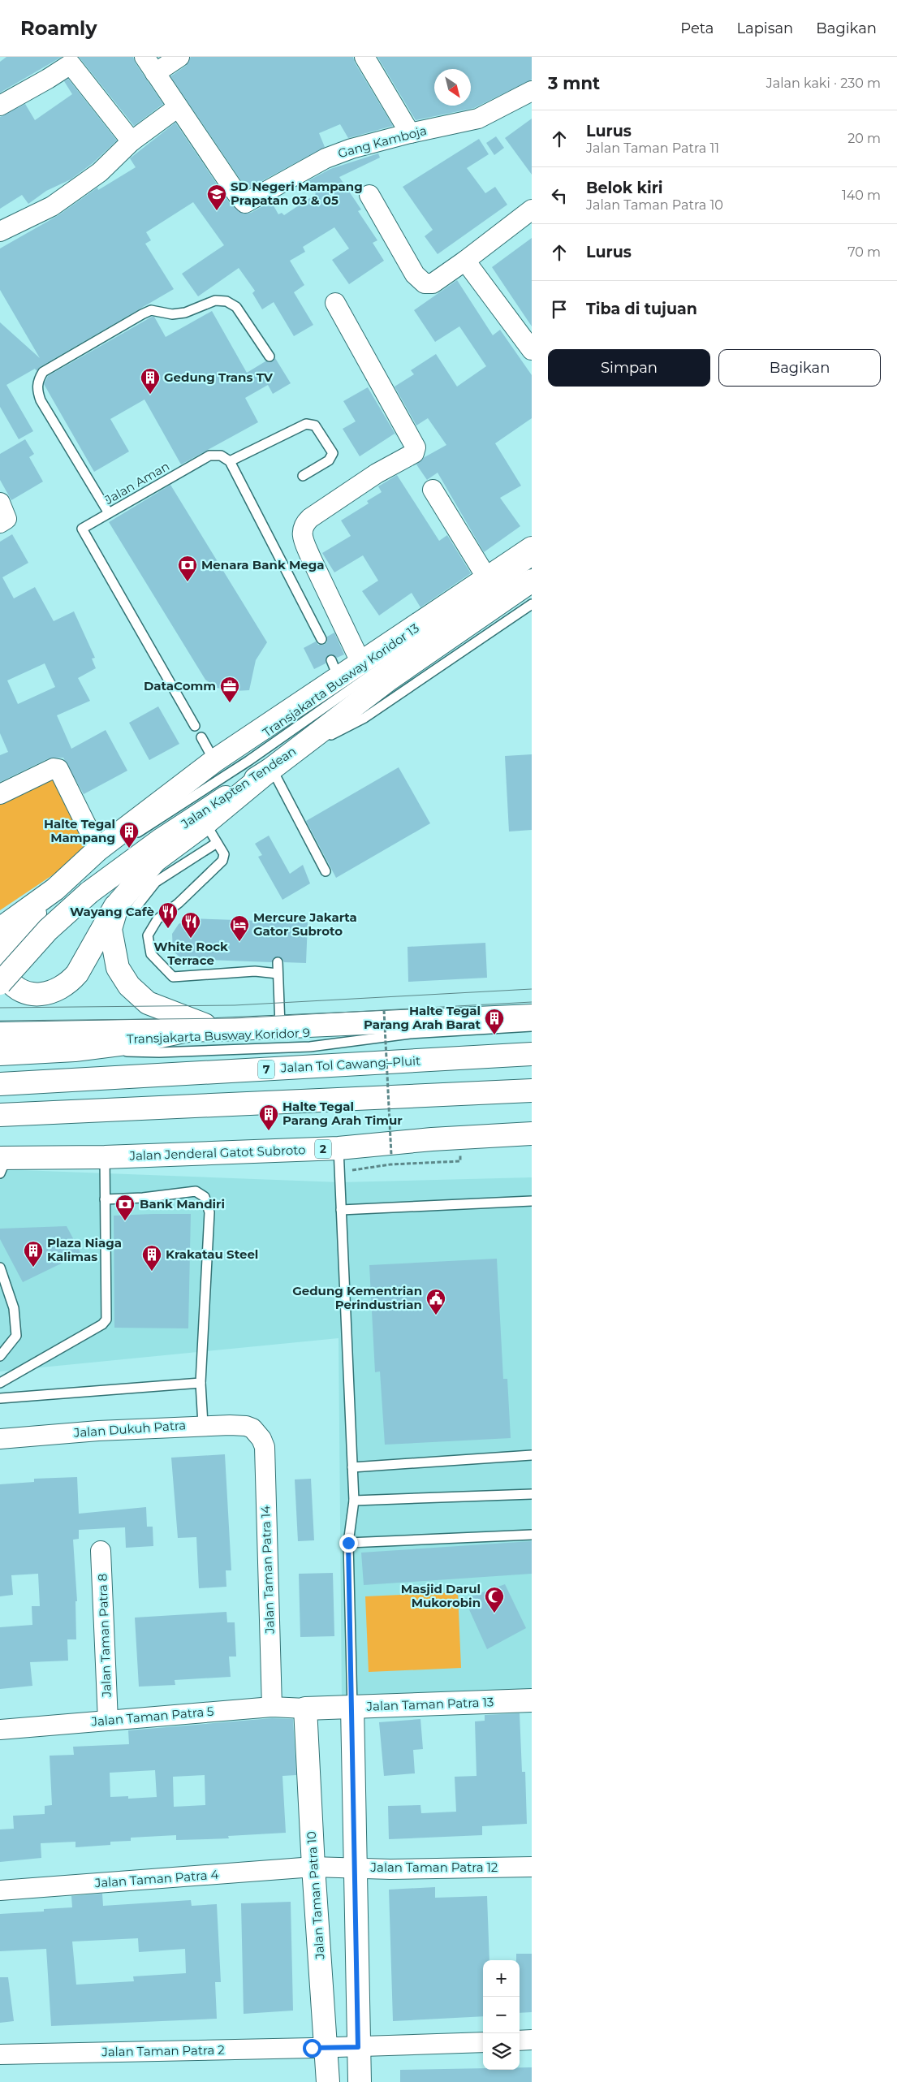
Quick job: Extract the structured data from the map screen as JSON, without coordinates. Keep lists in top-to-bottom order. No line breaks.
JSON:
{"streets":{"main road":["Jalan Kapten Tendean","Jalan Tol Cawang–Pluit","7","2","Jalan Jenderal Gatot Subroto","Jalan Taman Patra 13","Jalan Taman Patra 10"],"street":["Gang Kamboja","Jalan Dukuh Patra","Jalan Taman Patra 14","Jalan Taman Patra 8","Jalan Taman Patra 5","Jalan Taman Patra 12","Jalan Taman Patra 4","Jalan Taman Patra 2"],"lane":["Jalan Aman","Transjakarta Busway Koridor 13","Transjakarta Busway Koridor 9"]},"crossings":[["Jalan Dukuh Patra","Jalan Taman Patra 14"],["Jalan Taman Patra 14","Jalan Taman Patra 5"],["Jalan Taman Patra 8","Jalan Taman Patra 5"],["Jalan Taman Patra 13","Jalan Taman Patra 5"],["Jalan Taman Patra 13","Jalan Taman Patra 10"],["Jalan Taman Patra 5","Jalan Taman Patra 10"],["Jalan Taman Patra 12","Jalan Taman Patra 4"],["Jalan Taman Patra 12","Jalan Taman Patra 10"],["Jalan Taman Patra 4","Jalan Taman Patra 10"],["Jalan Taman Patra 10","Jalan Taman Patra 2"]],"places":{"school or university":["SD Negeri Mampang Prapatan 03 & 05"],"building":["Gedung Trans TV","Halte Tegal Mampang","Halte Tegal Parang Arah Barat","Halte Tegal Parang Arah Timur","Plaza Niaga Kalimas","Krakatau Steel"],"bank":["Menara Bank Mega","Bank Mandiri"],"office":["DataComm"],"restaurant":["Wayang Cafè","White Rock Terrace"],"hotel":["Mercure Jakarta Gator Subroto"],"public building":["Gedung Kementrian Perindustrian"],"mosque":["Masjid Darul Mukorobin"]},"north":"bottom right","page":{"header":"Roamly","nav":["Peta","Lapisan","Bagikan"],"heading":["3 mnt","Jalan kaki · 230 m"],"list":[["Lurus","Jalan Taman Patra 11","20 m"],["Belok kiri","Jalan Taman Patra 10","140 m"],["Lurus","70 m"],"Tiba di tujuan"],"buttons":["Simpan","Bagikan"],"map_buttons":["+","−"]}}
